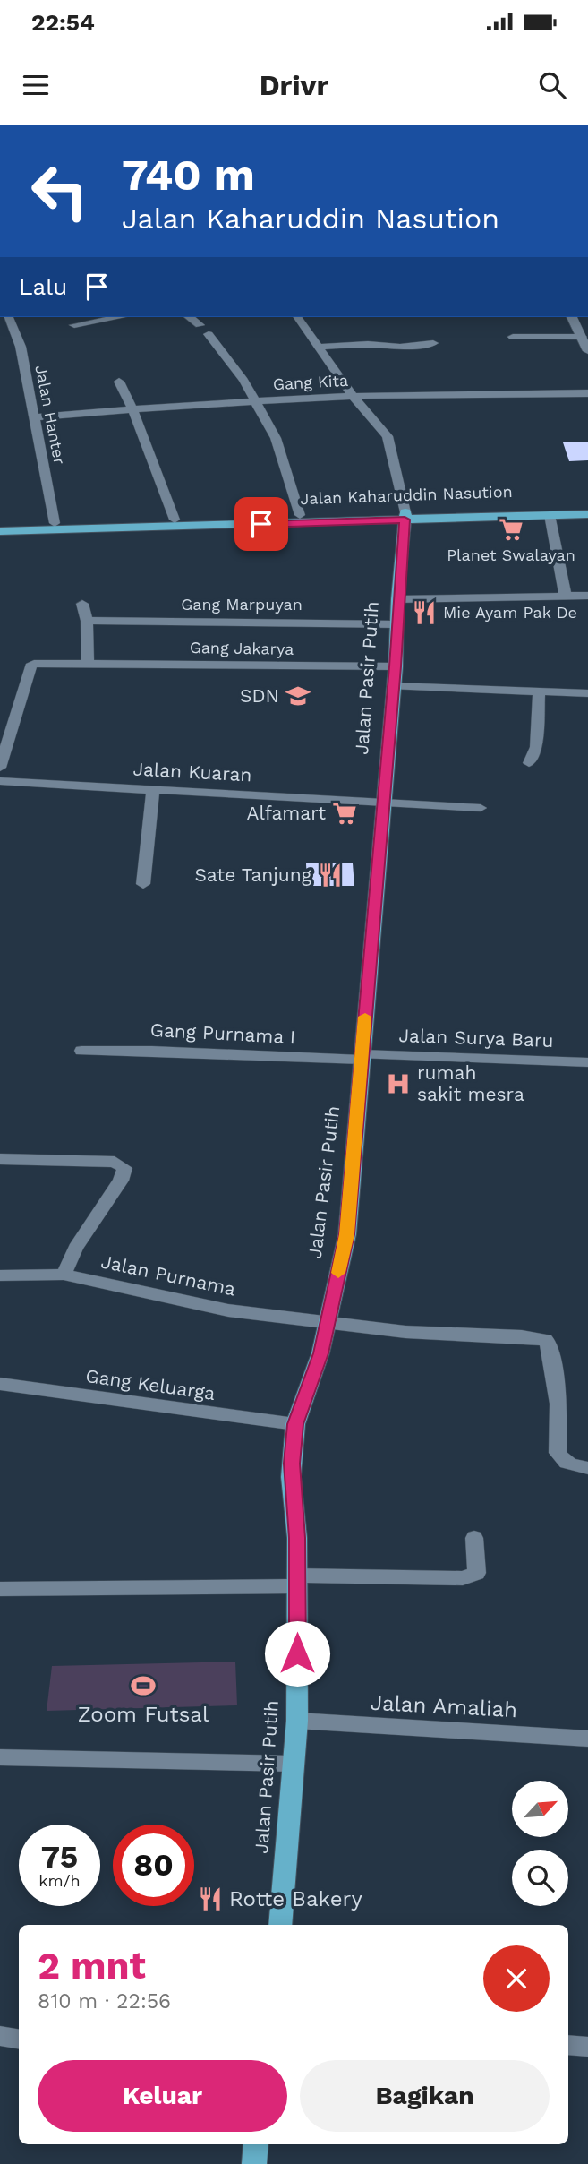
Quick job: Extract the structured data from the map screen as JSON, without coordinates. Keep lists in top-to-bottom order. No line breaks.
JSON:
{"streets":{"highway":["Jalan Kaharuddin Nasution","Jalan Pasir Putih"],"street":["Gang Kita","Jalan Hanter","Gang Marpuyan","Gang Jakarya","Jalan Kuaran","Gang Purnama I","Jalan Surya Baru","Jalan Purnama","Gang Keluarga","Jalan Amaliah"]},"crossings":[["Gang Kita","Jalan Hanter"],["Jalan Hanter","Jalan Kaharuddin Nasution"],["Jalan Kaharuddin Nasution","Jalan Pasir Putih"],["Gang Marpuyan","Jalan Pasir Putih"],["Gang Jakarya","Jalan Pasir Putih"],["Jalan Pasir Putih","Jalan Kuaran"],["Jalan Pasir Putih","Gang Purnama I"],["Jalan Pasir Putih","Jalan Surya Baru"],["Jalan Pasir Putih","Jalan Purnama"],["Jalan Pasir Putih","Gang Keluarga"],["Jalan Pasir Putih","Jalan Amaliah"],["Gang Purnama I","Jalan Surya Baru"]],"places":{"supermarket":["Planet Swalayan","Alfamart"],"restaurant":["Mie Ayam Pak De","Sate Tanjung","Rotte Bakery"],"school or university":["SDN"],"hospital":["rumah sakit mesra"],"sports":["Zoom Futsal"]},"north":"top right","page":{"status":"22:54","header":"Drivr","turn":["740 m","Jalan Kaharuddin Nasution"],"then":"Lalu","speed":"75 km/h","limit":"80","heading":["2 mnt","810 m · 22:56"],"buttons":["Keluar","Bagikan"]}}
